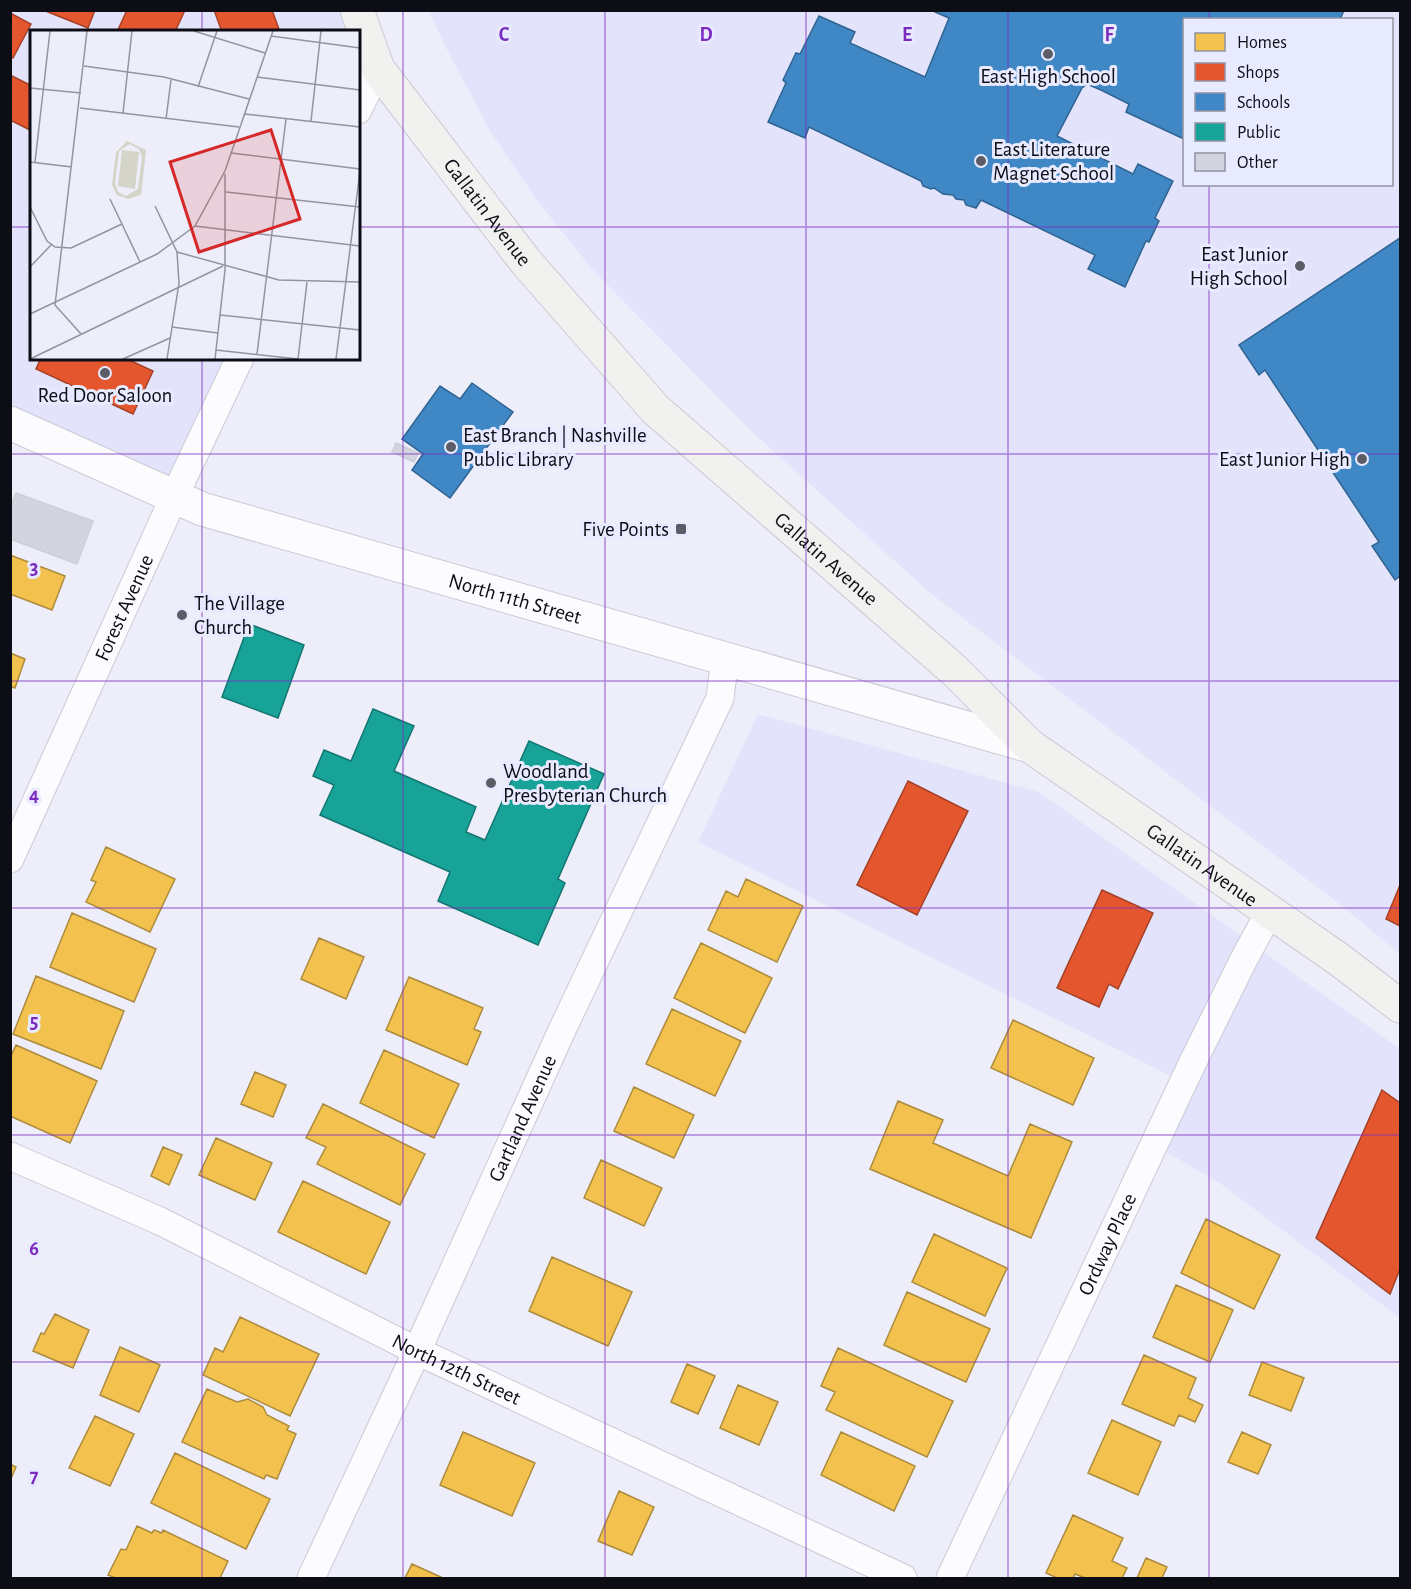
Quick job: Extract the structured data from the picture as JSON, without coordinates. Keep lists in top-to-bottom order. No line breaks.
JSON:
{"streets":{"main road":["Gallatin Avenue"],"street":["North 11th Street","Forest Avenue","Gartland Avenue","Ordway Place","North 12th Street"]},"crossings":[["Gallatin Avenue","North 11th Street"],["Gallatin Avenue","Ordway Place"],["North 11th Street","Forest Avenue"],["North 11th Street","Gartland Avenue"],["Gartland Avenue","North 12th Street"]],"places":{"other":["East High School","East Literature Magnet School","East Junior High School","Red Door Saloon","East Branch | Nashville Public Library","East Junior High","The Village Church","Woodland Presbyterian Church"],"transit":["Five Points"]},"legend":["Homes","Shops","Schools","Public","Other"],"grid":{"columns":["C","D","E","F"],"rows":["3","4","5","6","7"]}}
